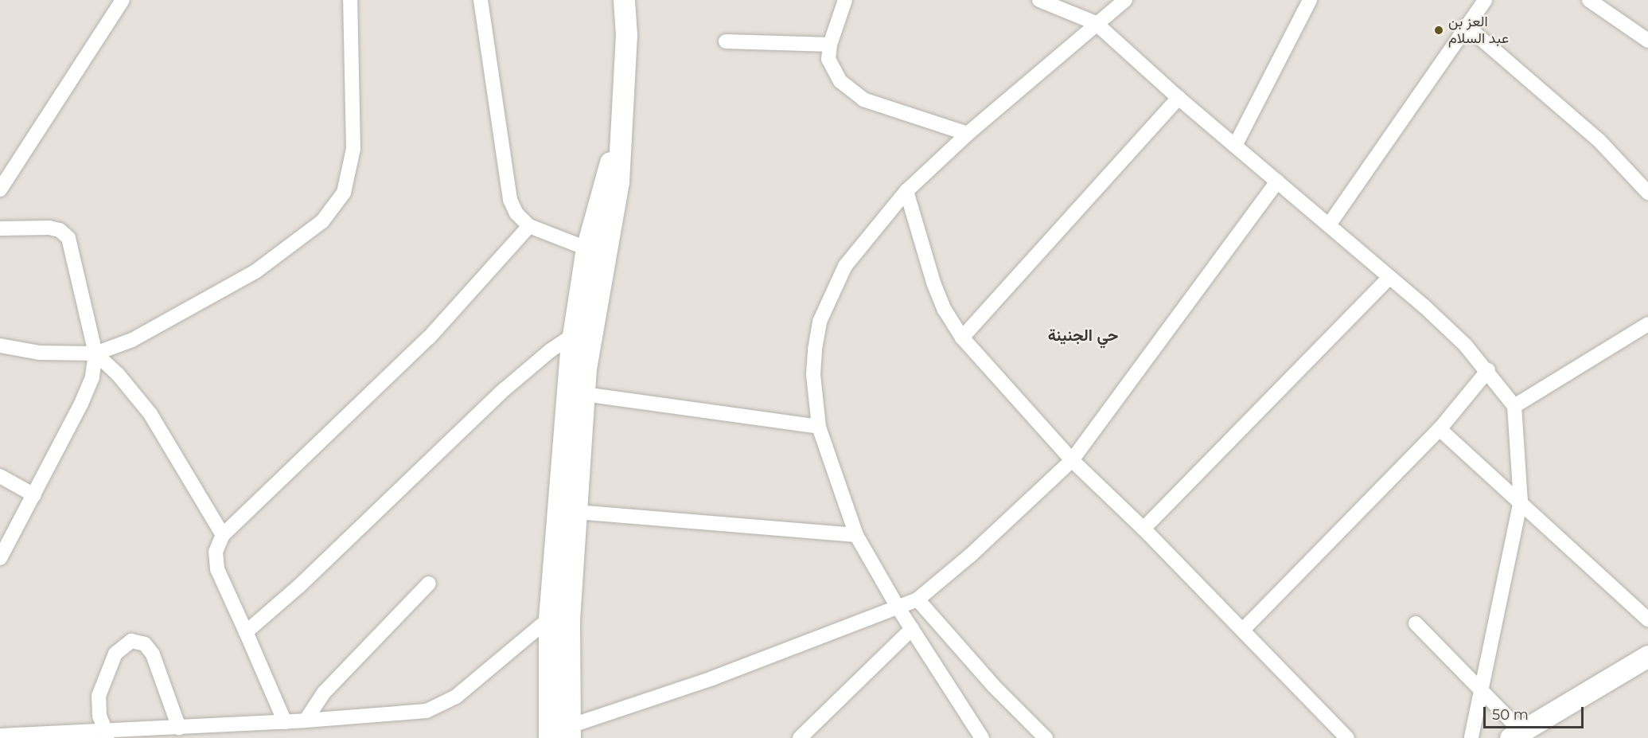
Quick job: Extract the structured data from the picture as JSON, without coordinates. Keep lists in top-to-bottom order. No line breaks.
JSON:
{"districts":["حي الجنينة"],"places":["العز بن عبد السلام"],"scale_bar":"50 m"}
